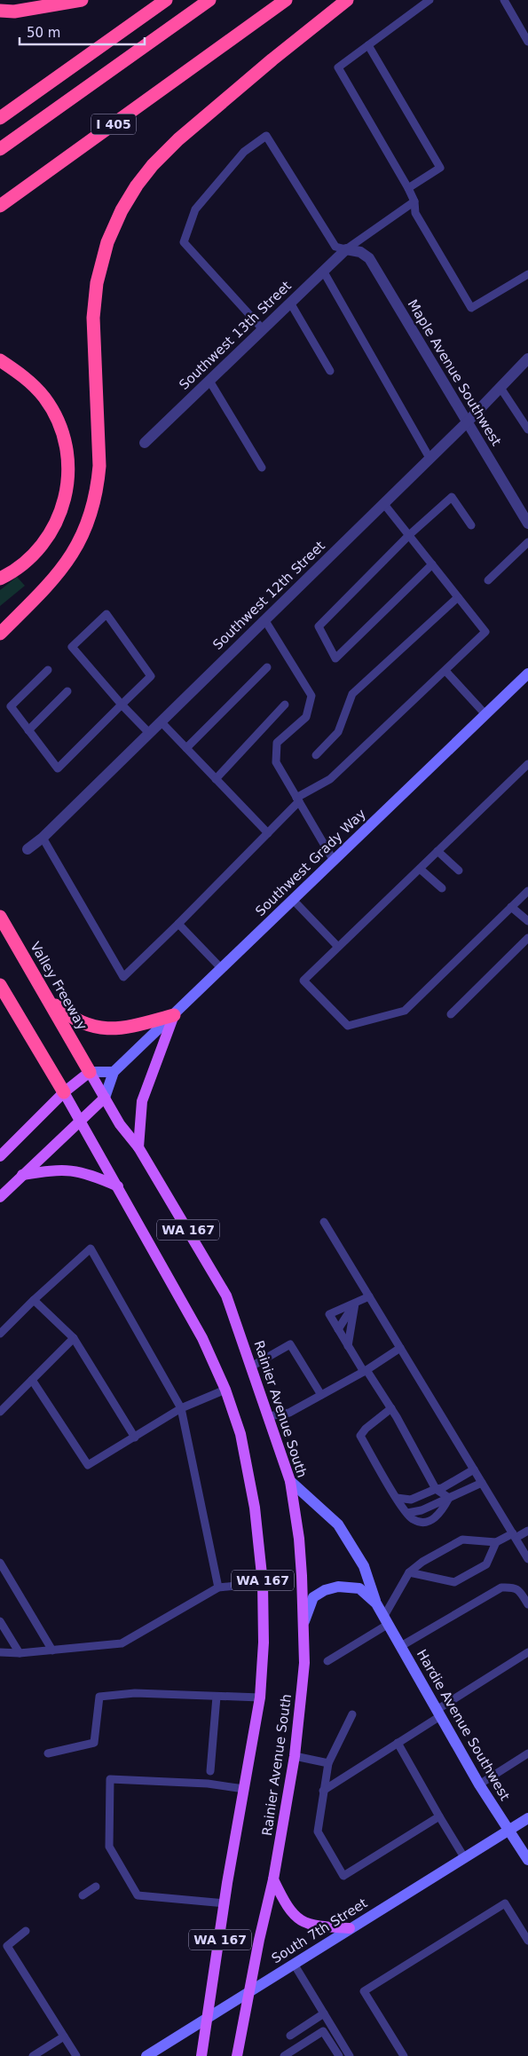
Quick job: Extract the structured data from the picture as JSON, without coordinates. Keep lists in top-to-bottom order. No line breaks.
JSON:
{"streets":{"highway":["I 405","Valley Freeway","WA 167"],"main road":["Rainier Avenue South"],"street":["Southwest 13th Street","Maple Avenue Southwest","Southwest 12th Street","Southwest Grady Way","Hardie Avenue Southwest","South 7th Street"]},"crossings":[["Southwest 13th Street","Maple Avenue Southwest"],["Maple Avenue Southwest","Southwest 12th Street"],["Southwest Grady Way","Rainier Avenue South"],["Valley Freeway","Rainier Avenue South"],["WA 167","Rainier Avenue South"],["Rainier Avenue South","Hardie Avenue Southwest"],["Rainier Avenue South","South 7th Street"],["Hardie Avenue Southwest","South 7th Street"]],"scale_bar":"50 m"}
